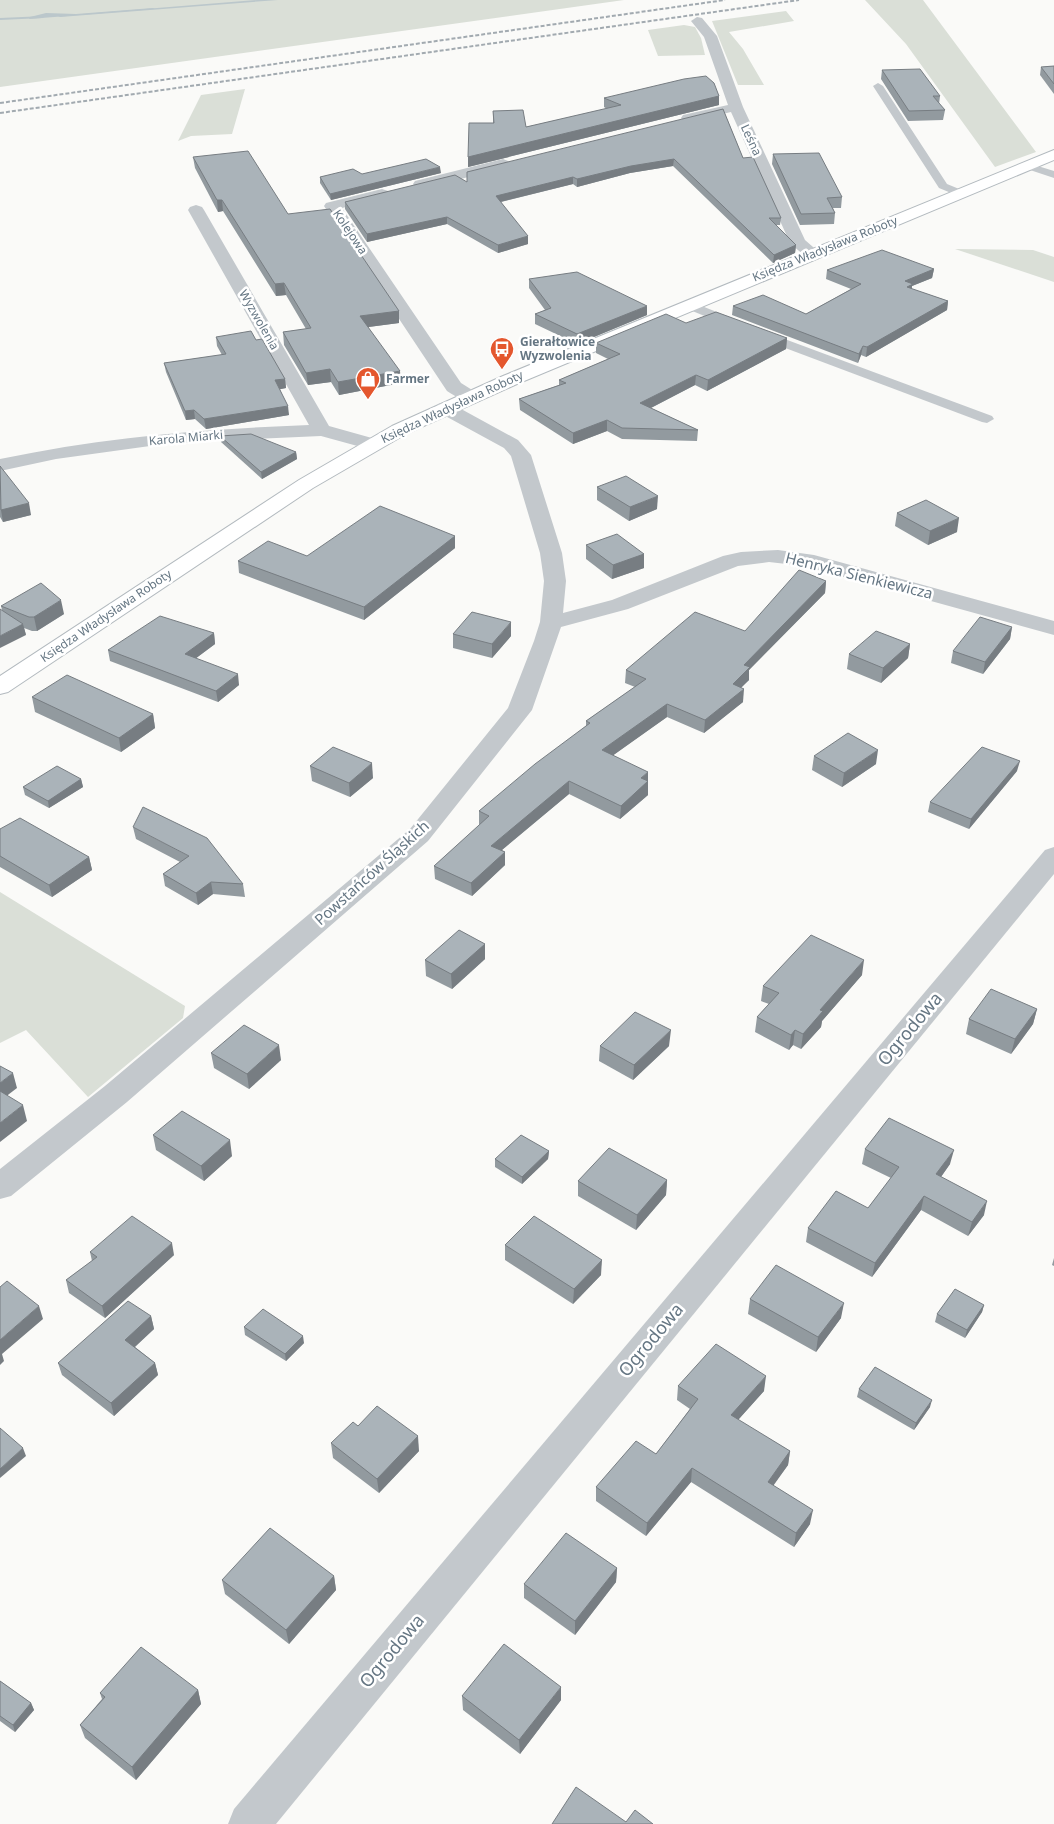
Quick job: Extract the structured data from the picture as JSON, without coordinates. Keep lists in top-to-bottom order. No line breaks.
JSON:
{"streets":{"main road":["Księdza Władysława Roboty"],"street":["Leśna","Kolejowa","Wyzwolenia","Karola Miarki","Henryka Sienkiewicza","Powstańców Śląskich","Ogrodowa"]},"crossings":[["Leśna","Księdza Władysława Roboty"],["Kolejowa","Księdza Władysława Roboty"],["Księdza Władysława Roboty","Karola Miarki"],["Księdza Władysława Roboty","Powstańców Śląskich"],["Wyzwolenia","Karola Miarki"],["Henryka Sienkiewicza","Powstańców Śląskich"]],"places":{"bus stop":["Gierałtowice Wyzwolenia"],"shop":["Farmer"]}}
